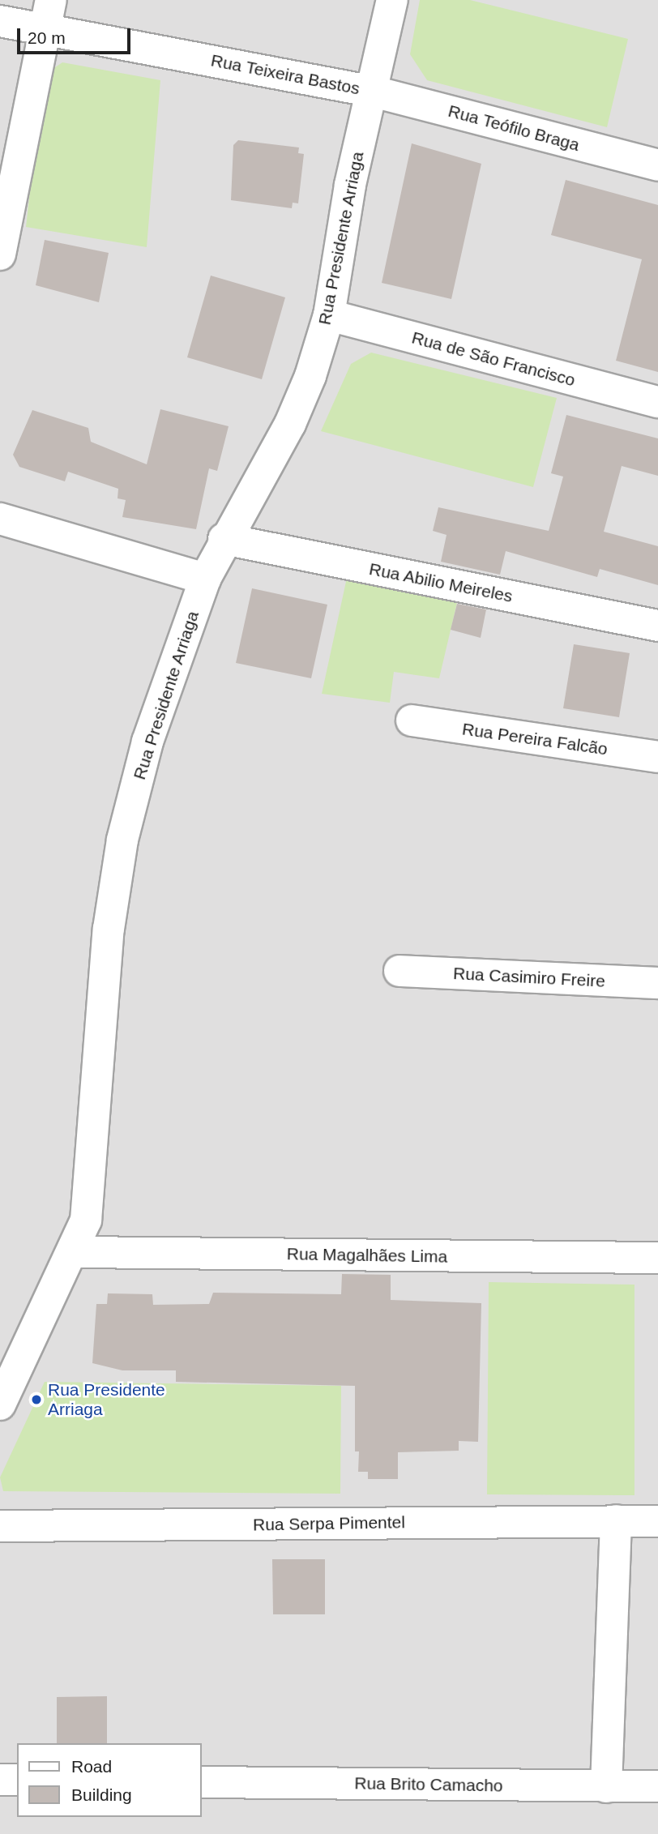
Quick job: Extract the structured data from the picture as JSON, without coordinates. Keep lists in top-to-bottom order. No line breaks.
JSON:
{"streets":{"street":["Rua Teixeira Bastos","Rua Teófilo Braga","Rua Presidente Arriaga","Rua de São Francisco","Rua Abilio Meireles","Rua Pereira Falcão","Rua Casimiro Freire","Rua Magalhães Lima","Rua Serpa Pimentel","Rua Brito Camacho"]},"crossings":[["Rua Teixeira Bastos","Rua Teófilo Braga"],["Rua Teixeira Bastos","Rua Presidente Arriaga"],["Rua Teófilo Braga","Rua Presidente Arriaga"],["Rua Presidente Arriaga","Rua de São Francisco"],["Rua Presidente Arriaga","Rua Abilio Meireles"],["Rua Presidente Arriaga","Rua Magalhães Lima"]],"places":["Rua Presidente Arriaga"],"legend":["Road","Building"],"scale_bar":"20 m"}
